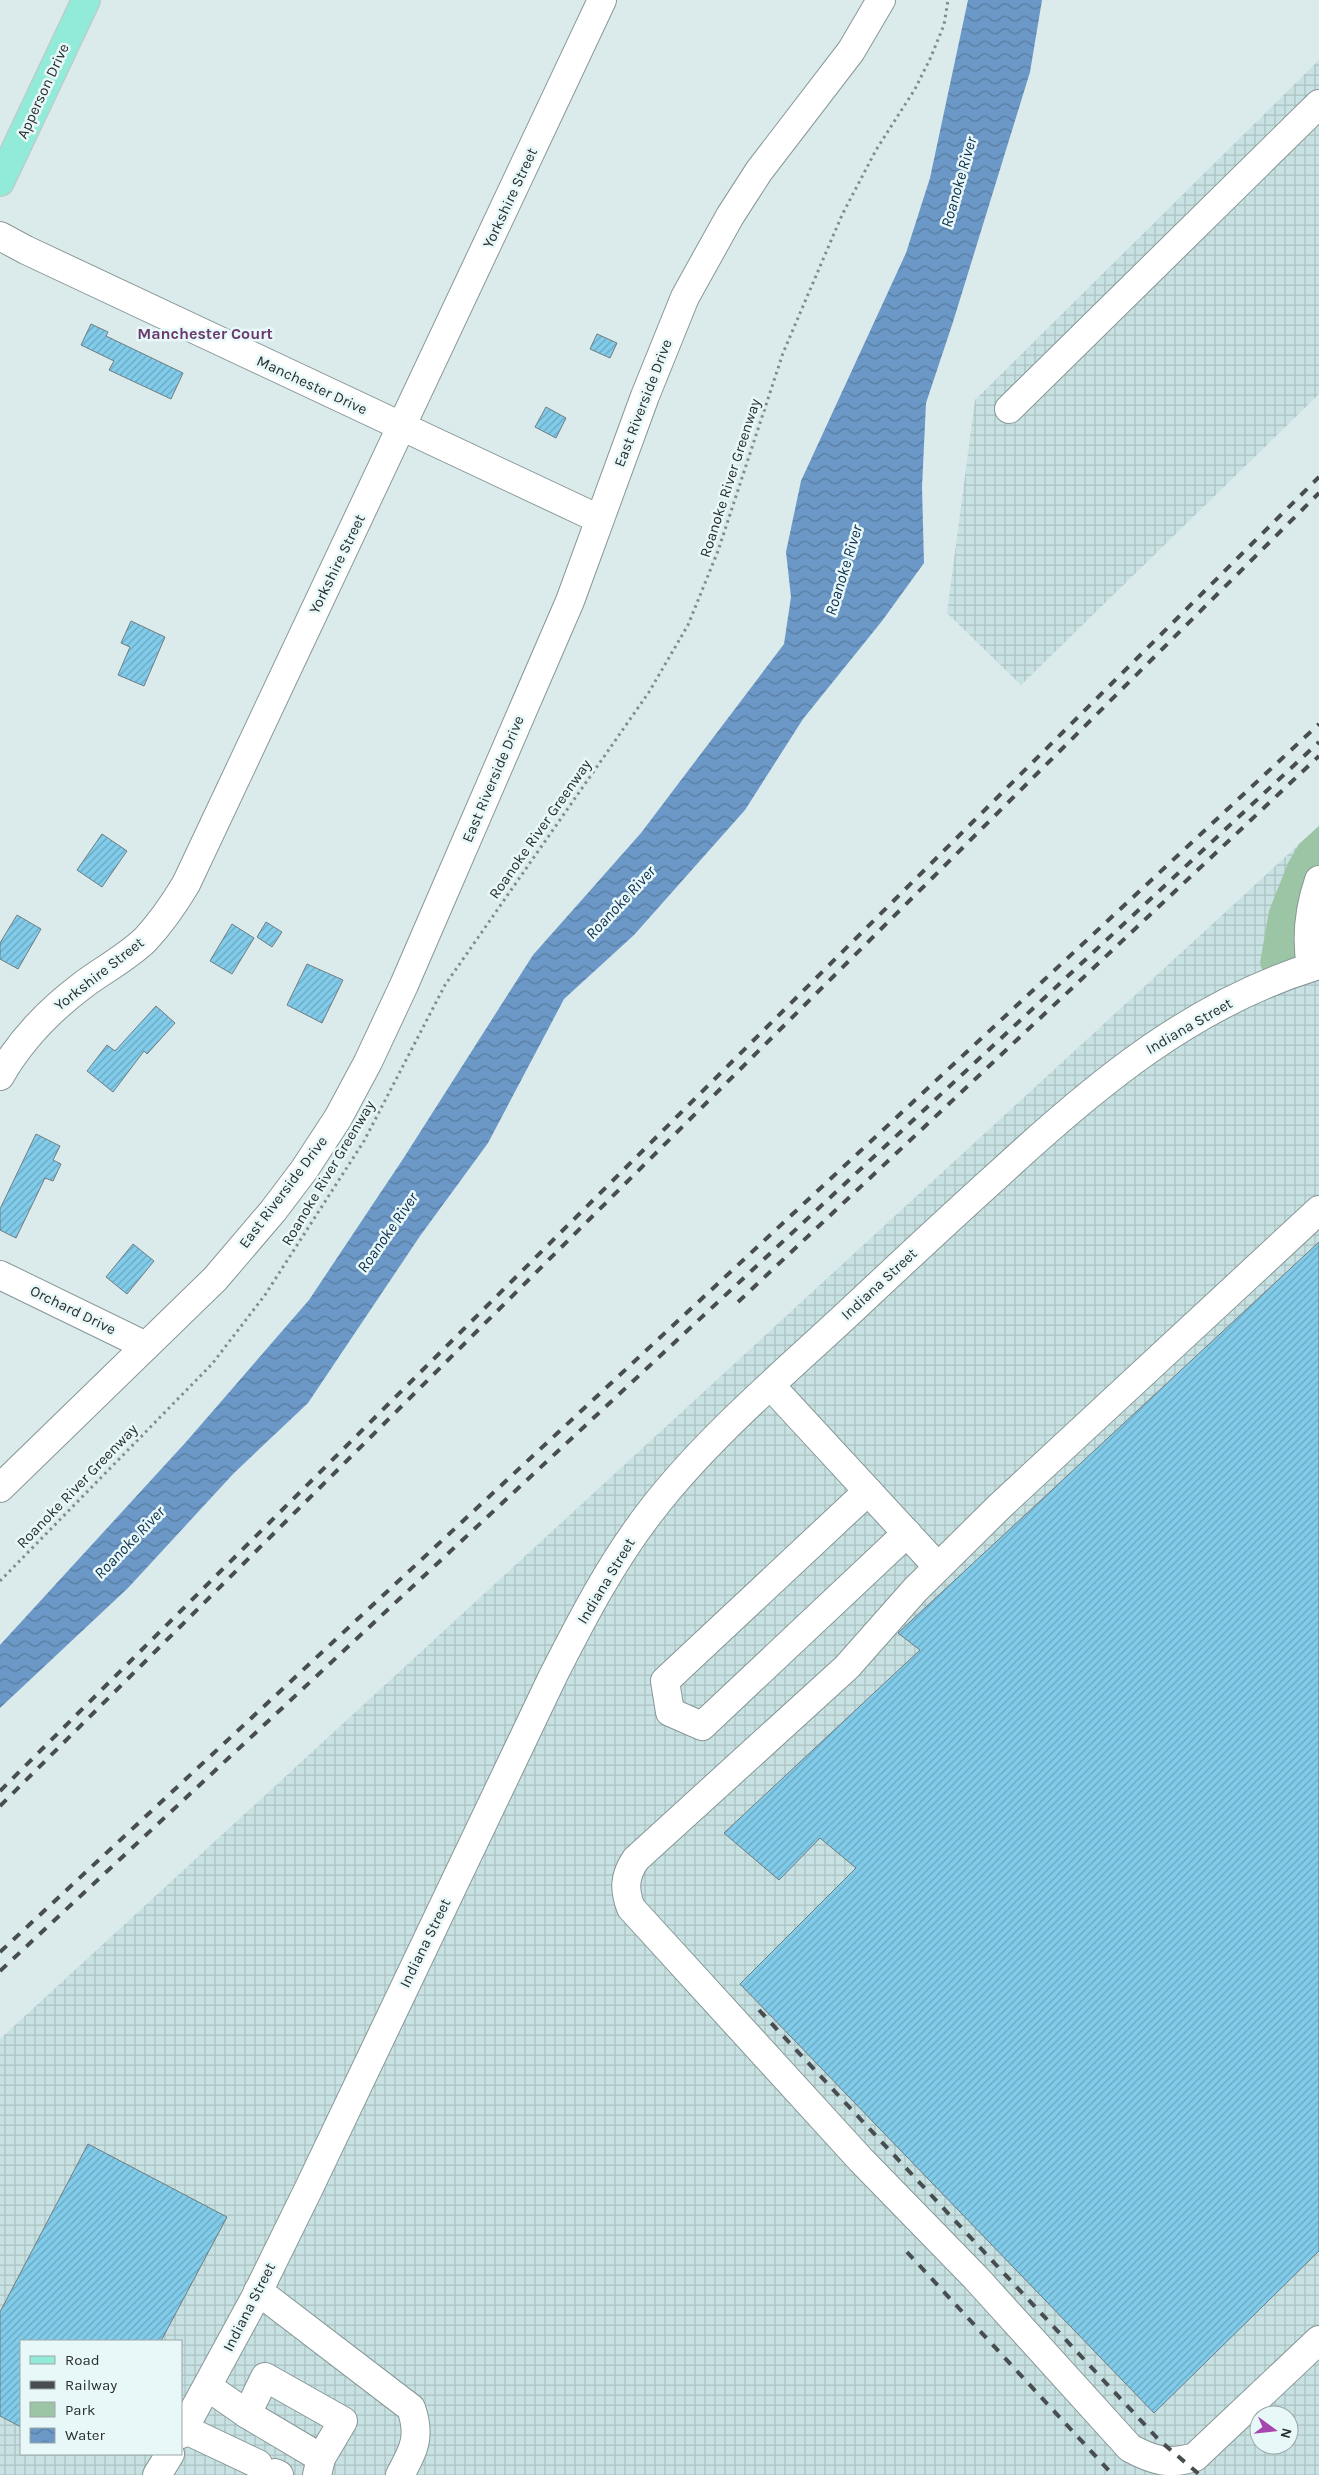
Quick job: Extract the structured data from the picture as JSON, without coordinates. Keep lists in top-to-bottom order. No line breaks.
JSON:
{"streets":{"main road":["Apperson Drive"],"street":["Yorkshire Street","Manchester Drive","East Riverside Drive","Indiana Street","Orchard Drive"],"path":["Roanoke River Greenway"]},"crossings":[["Yorkshire Street","Manchester Drive"],["Manchester Drive","East Riverside Drive"],["East Riverside Drive","Orchard Drive"]],"districts":["Manchester Court"],"water":["Roanoke River"],"legend":["Road","Railway","Park","Water"],"north":"right"}
